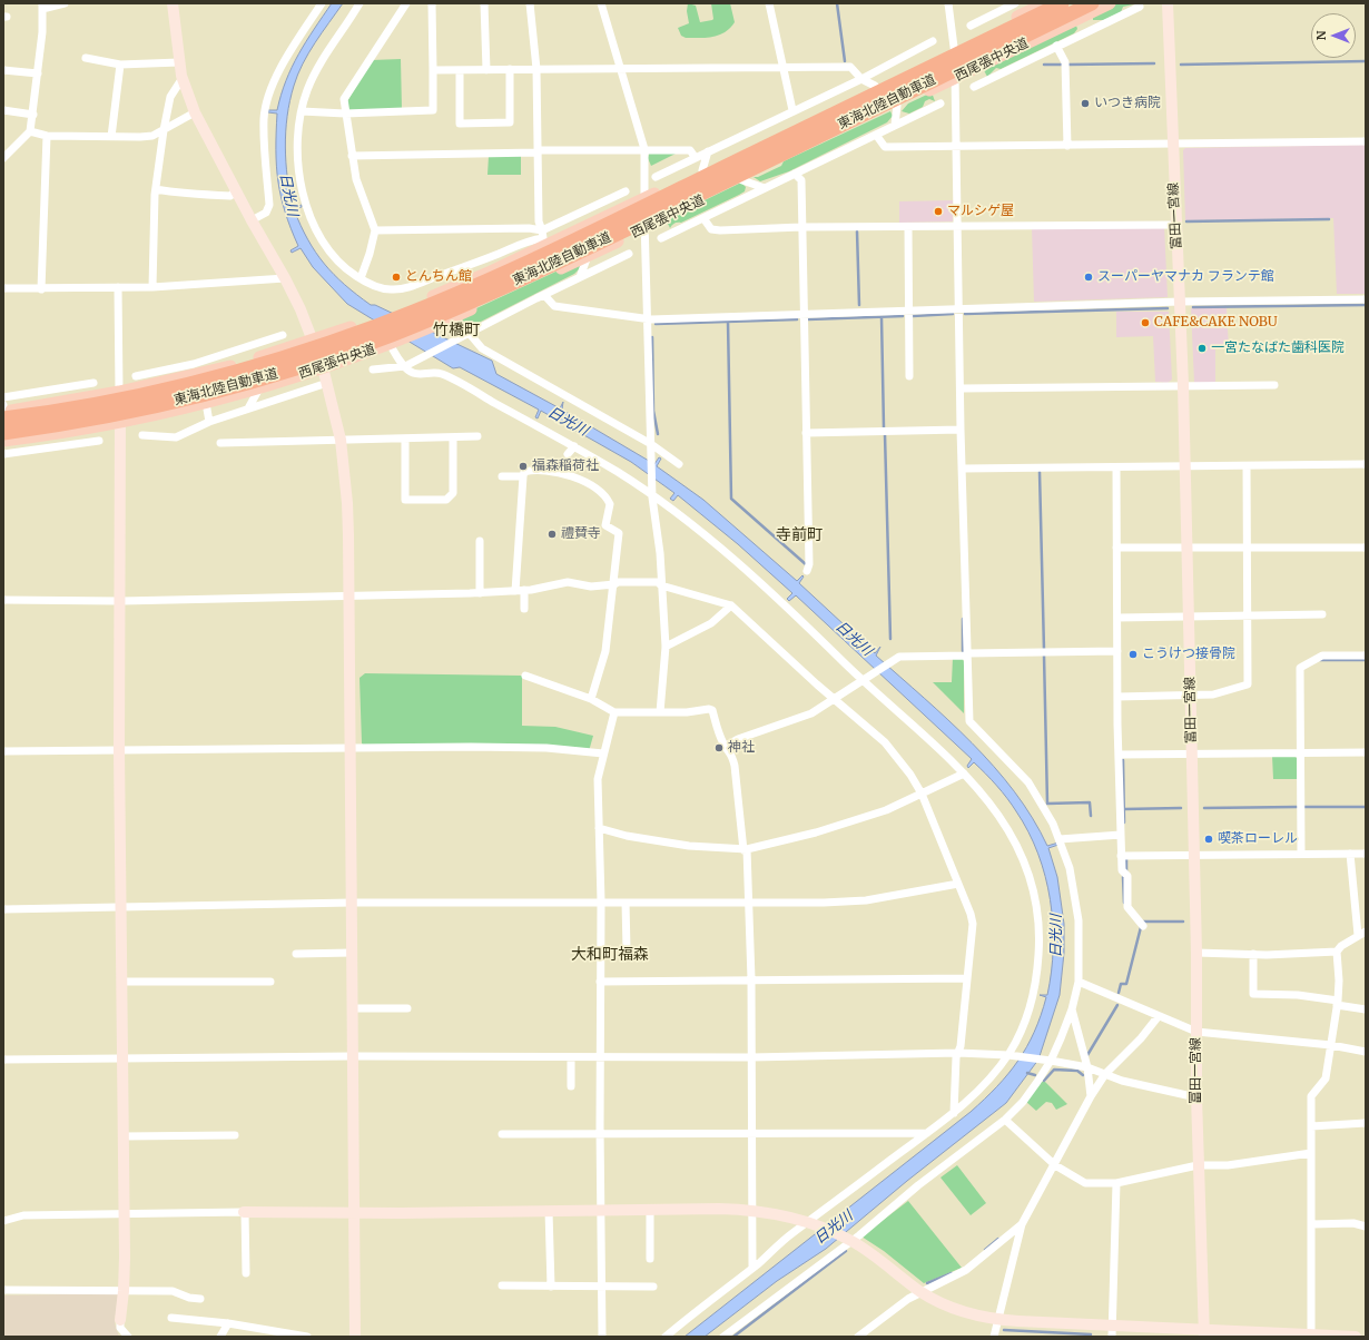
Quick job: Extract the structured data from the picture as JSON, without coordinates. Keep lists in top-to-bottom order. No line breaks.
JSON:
{"streets":{"highway":["東海北陸自動車道"],"main road":["西尾張中央道"],"street":["富田一宮線"]},"crossings":[["西尾張中央道","東海北陸自動車道"]],"districts":["竹橋町","寺前町","大和町福森"],"water":["日光川"],"places":["いつき病院","マルシゲ屋","とんちん館","スーパーヤマナカ フランテ館","CAFE&CAKE NOBU","一宮たなばた歯科医院","福森稲荷社","禮賛寺","こうけつ接骨院","神社","喫茶ローレル"],"north":"left"}
